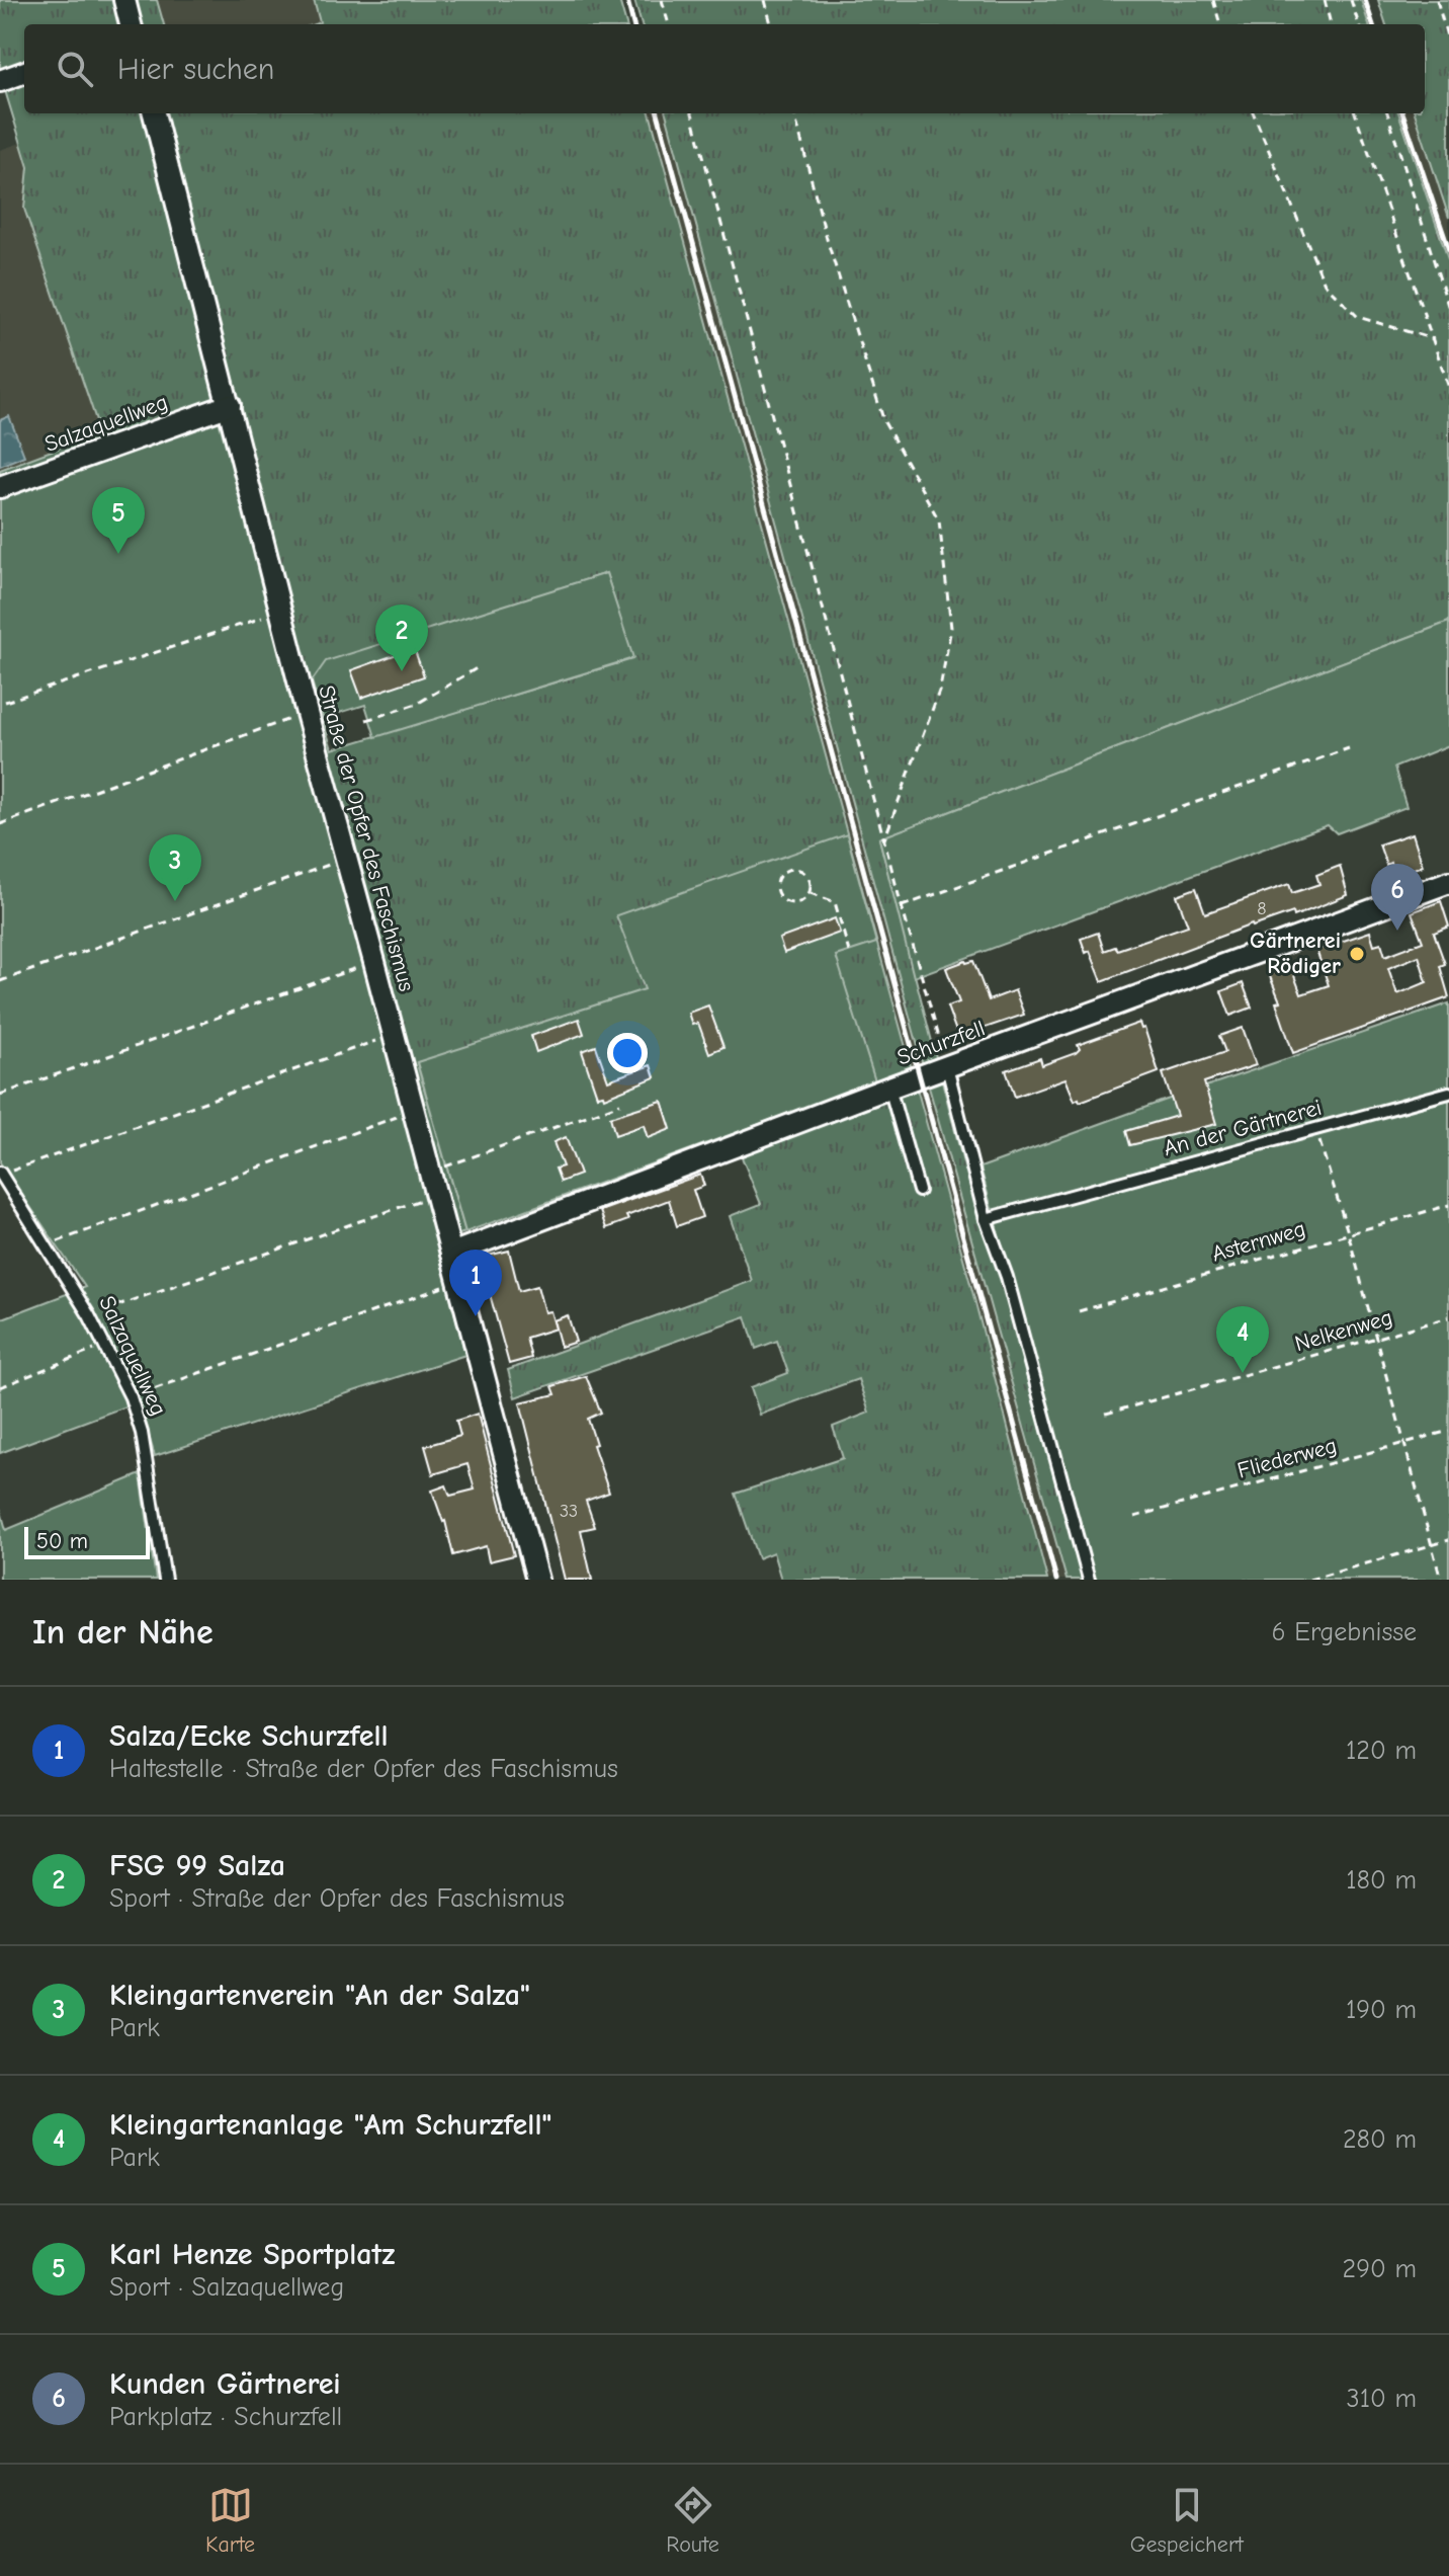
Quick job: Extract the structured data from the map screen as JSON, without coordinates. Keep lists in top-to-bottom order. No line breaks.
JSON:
{"streets":{"street":["Salzaquellweg","Straße der Opfer des Faschismus","Schurzfell"],"lane":["An der Gärtnerei"],"path":["Asternweg","Nelkenweg","Fliederweg"]},"crossings":[["Salzaquellweg","Straße der Opfer des Faschismus"],["Straße der Opfer des Faschismus","Schurzfell"]],"places":["Gärtnerei Rödiger"],"house_numbers":["8","33"],"scale_bar":"50 m","page":{"search":"Hier suchen","pins":["5","2","3","6","1","4"],"scale":"50 m","heading":["In der Nähe","6 Ergebnisse"],"list":[{"mark":"1","name":"Salza/Ecke Schurzfell","note":"Haltestelle · Straße der Opfer des Faschismus","value":"120 m"},{"mark":"2","name":"FSG 99 Salza","note":"Sport · Straße der Opfer des Faschismus","value":"180 m"},{"mark":"3","name":"Kleingartenverein \"An der Salza\"","note":"Park","value":"190 m"},{"mark":"4","name":"Kleingartenanlage \"Am Schurzfell\"","note":"Park","value":"280 m"},{"mark":"5","name":"Karl Henze Sportplatz","note":"Sport · Salzaquellweg","value":"290 m"},{"mark":"6","name":"Kunden Gärtnerei","note":"Parkplatz · Schurzfell","value":"310 m"}],"nav":["Karte","Route","Gespeichert"]}}
